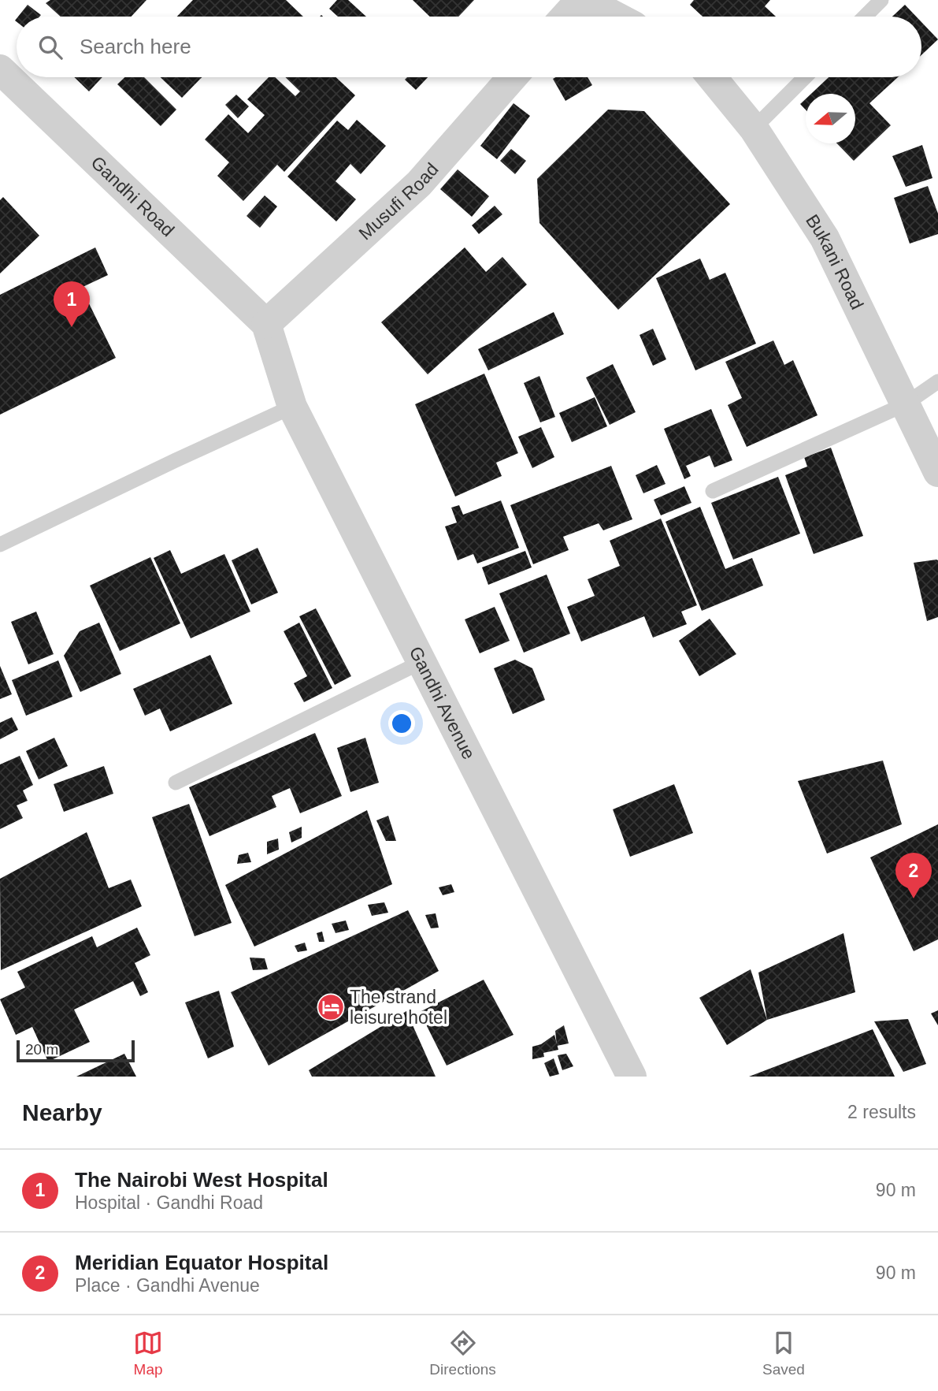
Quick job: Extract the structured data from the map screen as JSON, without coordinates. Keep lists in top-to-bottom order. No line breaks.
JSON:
{"streets":{"street":["Gandhi Road","Musufi Road","Bukani Road","Gandhi Avenue"]},"crossings":[["Gandhi Road","Musufi Road"],["Gandhi Road","Gandhi Avenue"],["Musufi Road","Gandhi Avenue"]],"places":{"hotel":["The strand leisure hotel"]},"scale_bar":"20 m","north":"left","page":{"search":"Search here","pins":["1","2"],"scale":"20 m","heading":["Nearby","2 results"],"list":[{"mark":"1","name":"The Nairobi West Hospital","note":"Hospital · Gandhi Road","value":"90 m"},{"mark":"2","name":"Meridian Equator Hospital","note":"Place · Gandhi Avenue","value":"90 m"}],"nav":["Map","Directions","Saved"]}}
